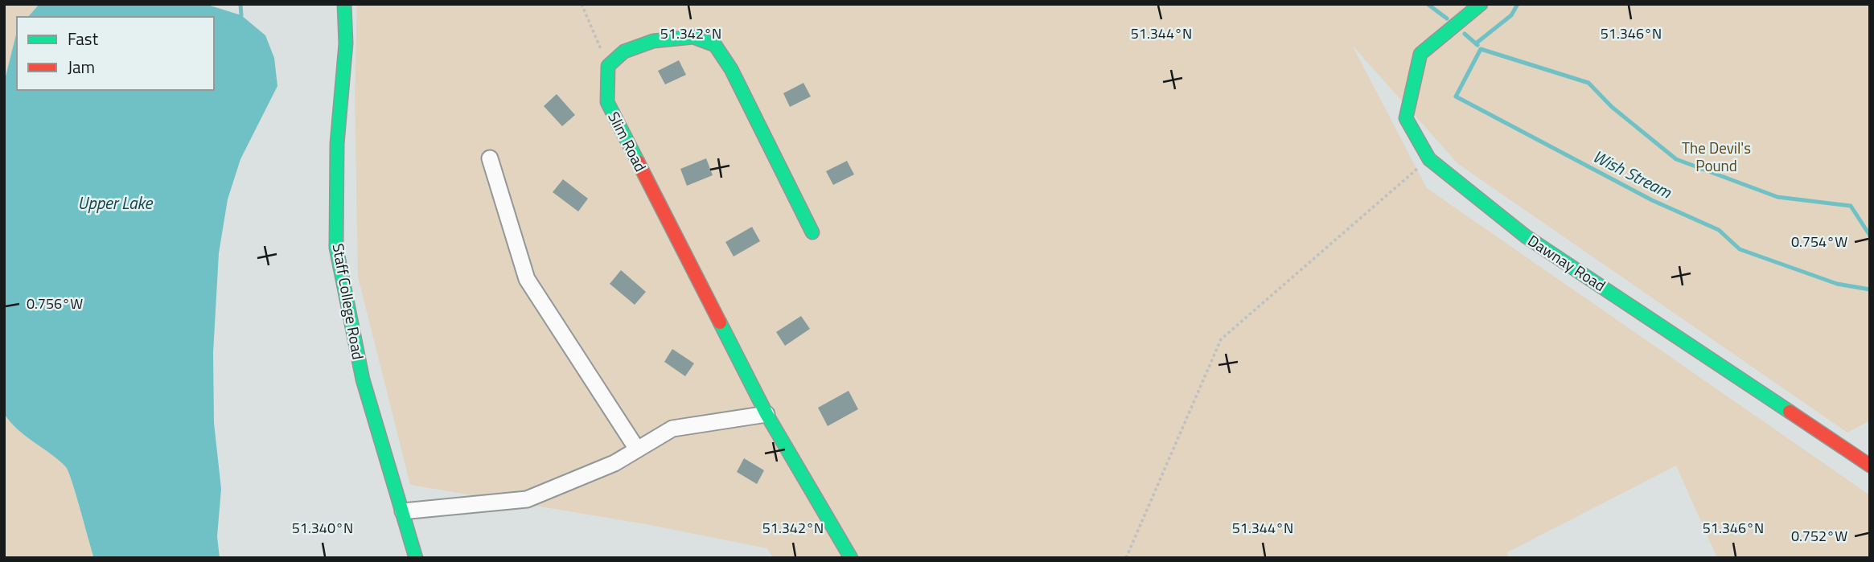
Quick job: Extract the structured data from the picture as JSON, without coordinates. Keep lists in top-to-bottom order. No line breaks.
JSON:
{"streets":{"street":["Slim Road","Dawnay Road","Staff College Road"]},"water":["Wish Stream","Upper Lake"],"parks":["The Devil's Pound"],"legend":["Fast","Jam"],"coordinates":["51.342°N","51.344°N","51.346°N","0.754°W","0.756°W","51.340°N","0.752°W"]}
